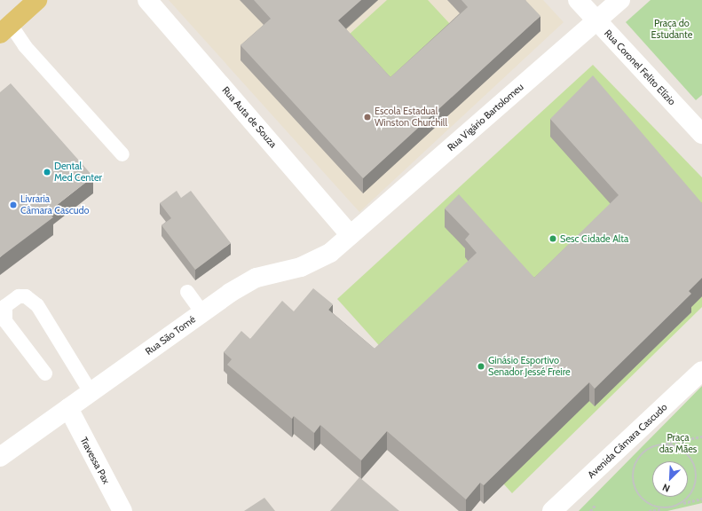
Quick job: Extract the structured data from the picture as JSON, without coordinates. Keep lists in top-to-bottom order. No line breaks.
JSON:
{"streets":{"street":["Rua Coronel Felito Elízio","Rua Auta de Souza","Rua Vigário Bartolomeu","Rua São Tomé","Avenida Câmara Cascudo","Travessa Pax"]},"crossings":[["Rua Coronel Felito Elízio","Rua Vigário Bartolomeu"],["Rua Auta de Souza","Rua Vigário Bartolomeu"],["Rua Auta de Souza","Rua São Tomé"],["Rua Vigário Bartolomeu","Rua São Tomé"],["Rua São Tomé","Travessa Pax"]],"parks":["Praça do Estudante","Praça das Mães"],"places":["Escola Estadual Winston Churchill","Dental Med Center","Livraria Câmara Cascudo","Sesc Cidade Alta","Ginásio Esportivo Senador Jessé Freire"],"north":"bottom left"}
